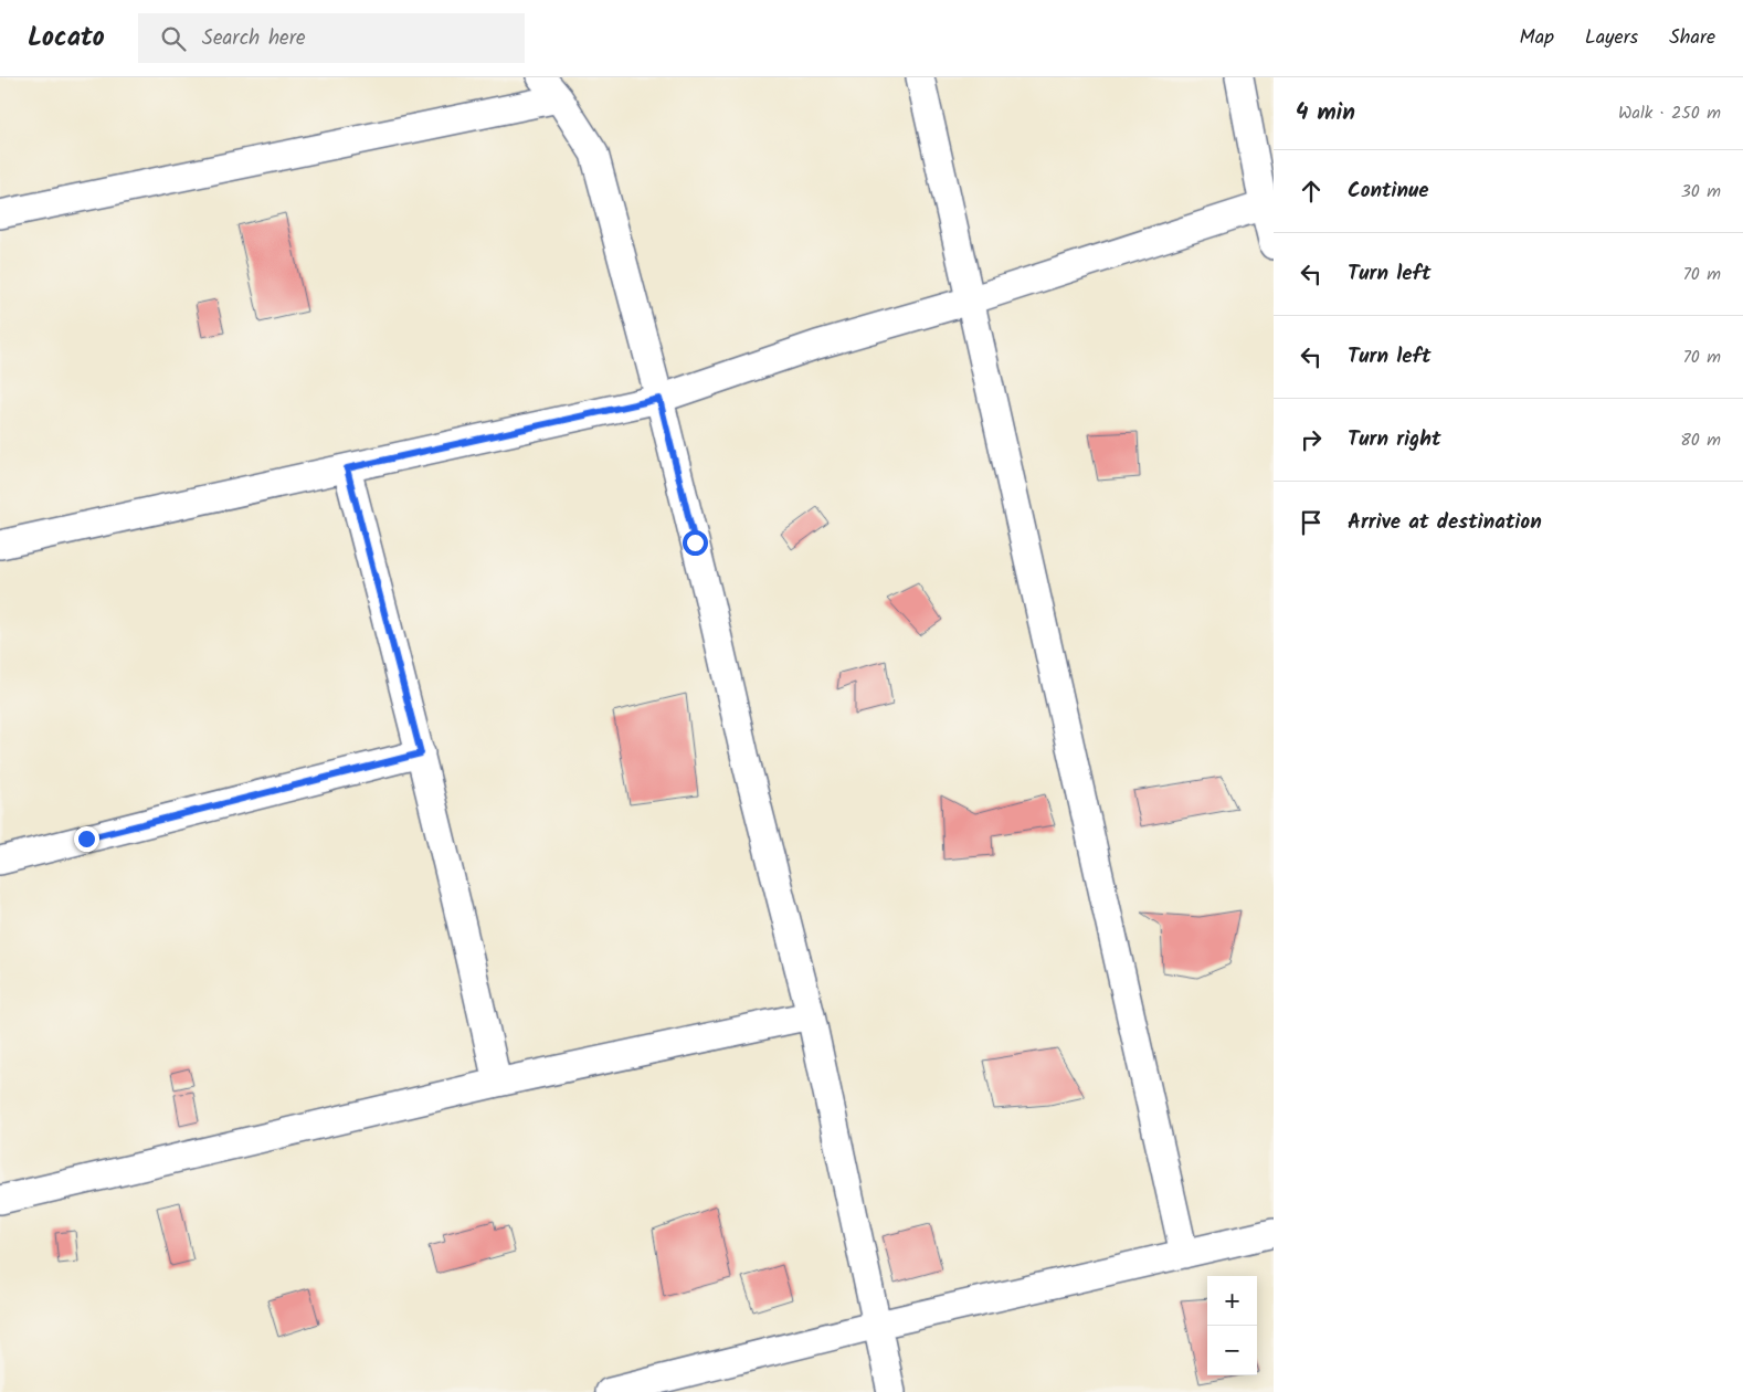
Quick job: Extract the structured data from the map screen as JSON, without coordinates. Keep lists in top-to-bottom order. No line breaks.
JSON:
{"page":{"header":"Locato","search":"Search here","nav":["Map","Layers","Share"],"heading":["4 min","Walk · 250 m"],"list":[["Continue","30 m"],["Turn left","70 m"],["Turn left","70 m"],["Turn right","80 m"],"Arrive at destination"],"map_buttons":["+","−"]}}
